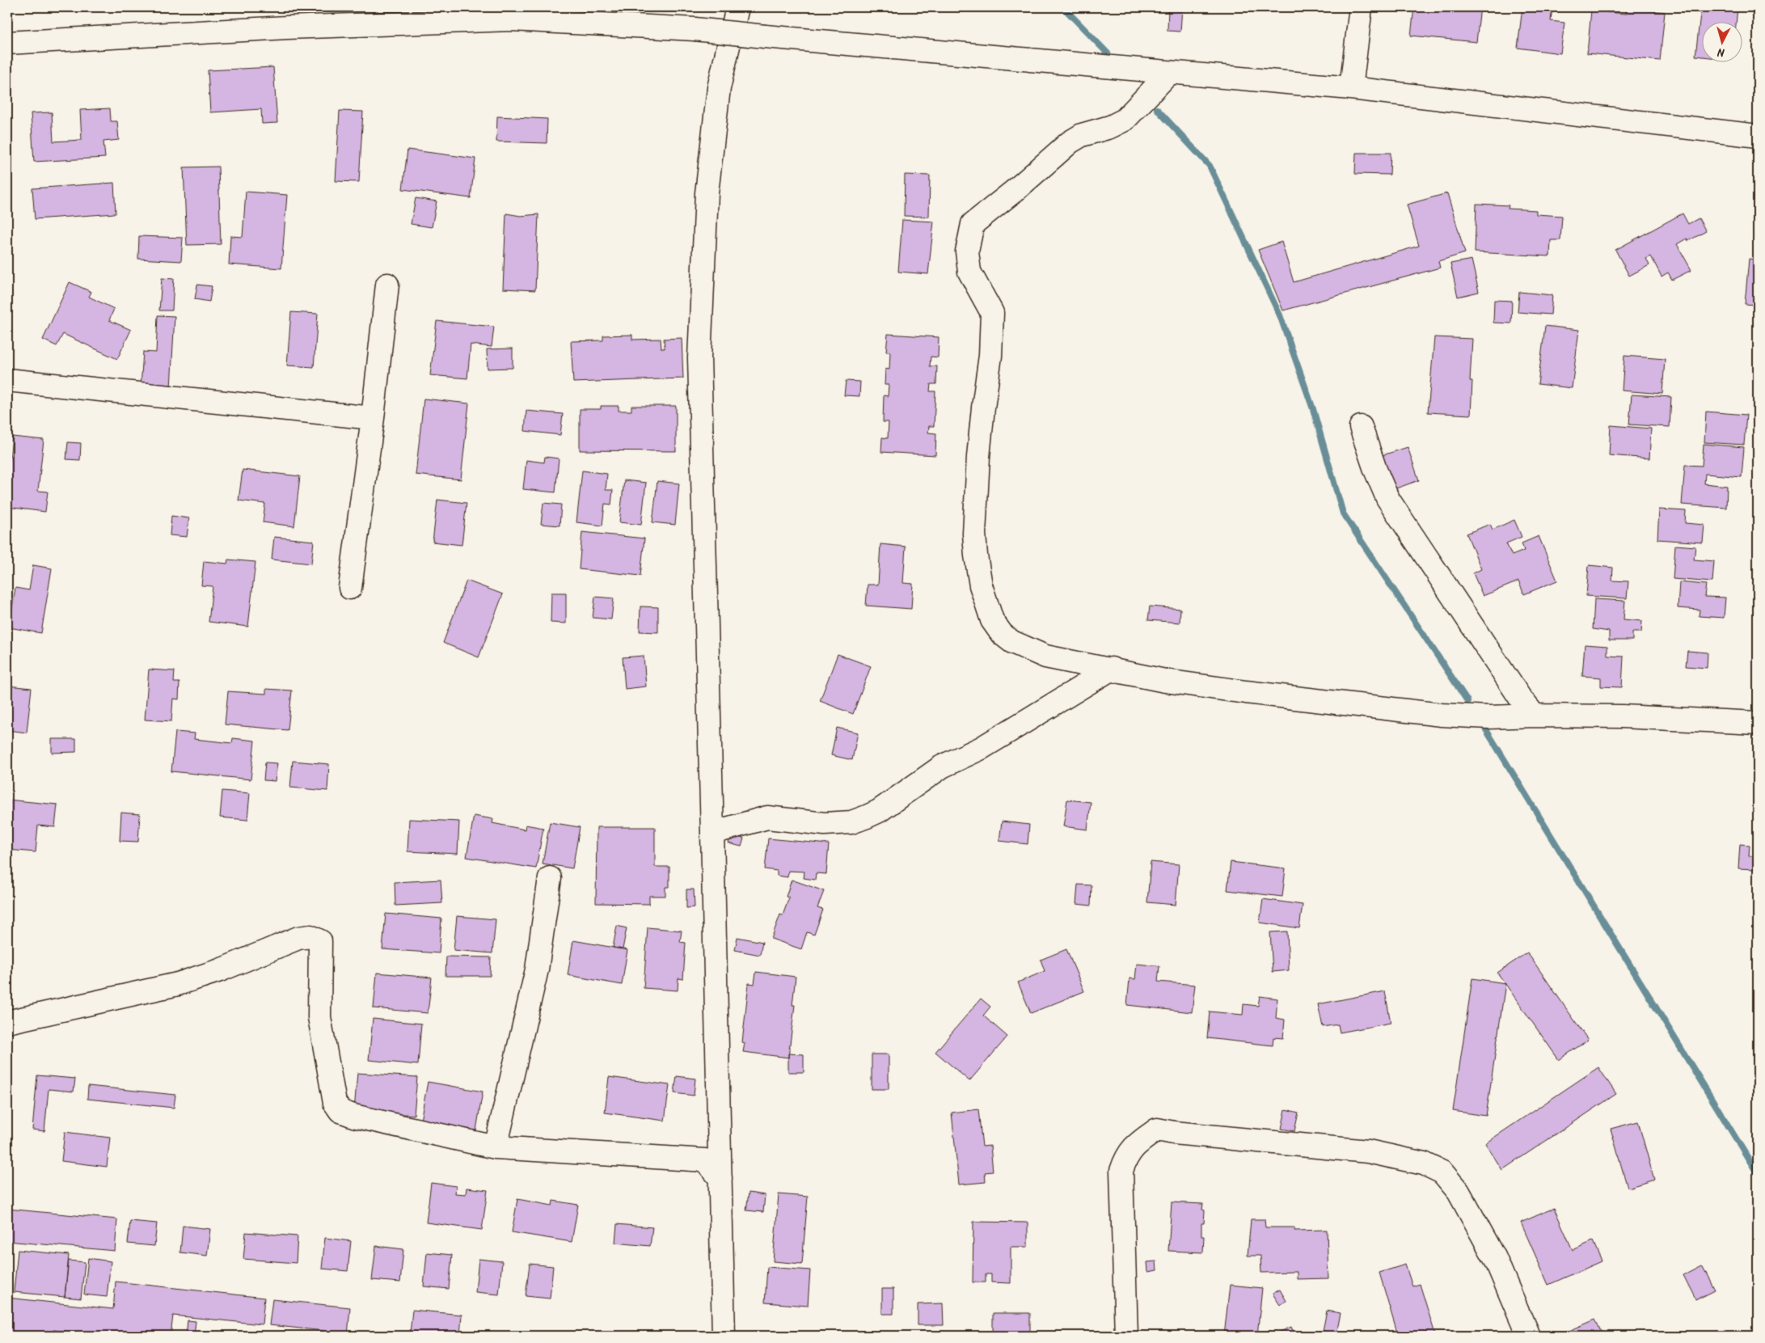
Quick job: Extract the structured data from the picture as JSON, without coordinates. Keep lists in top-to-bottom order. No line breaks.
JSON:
{"north":"bottom"}
